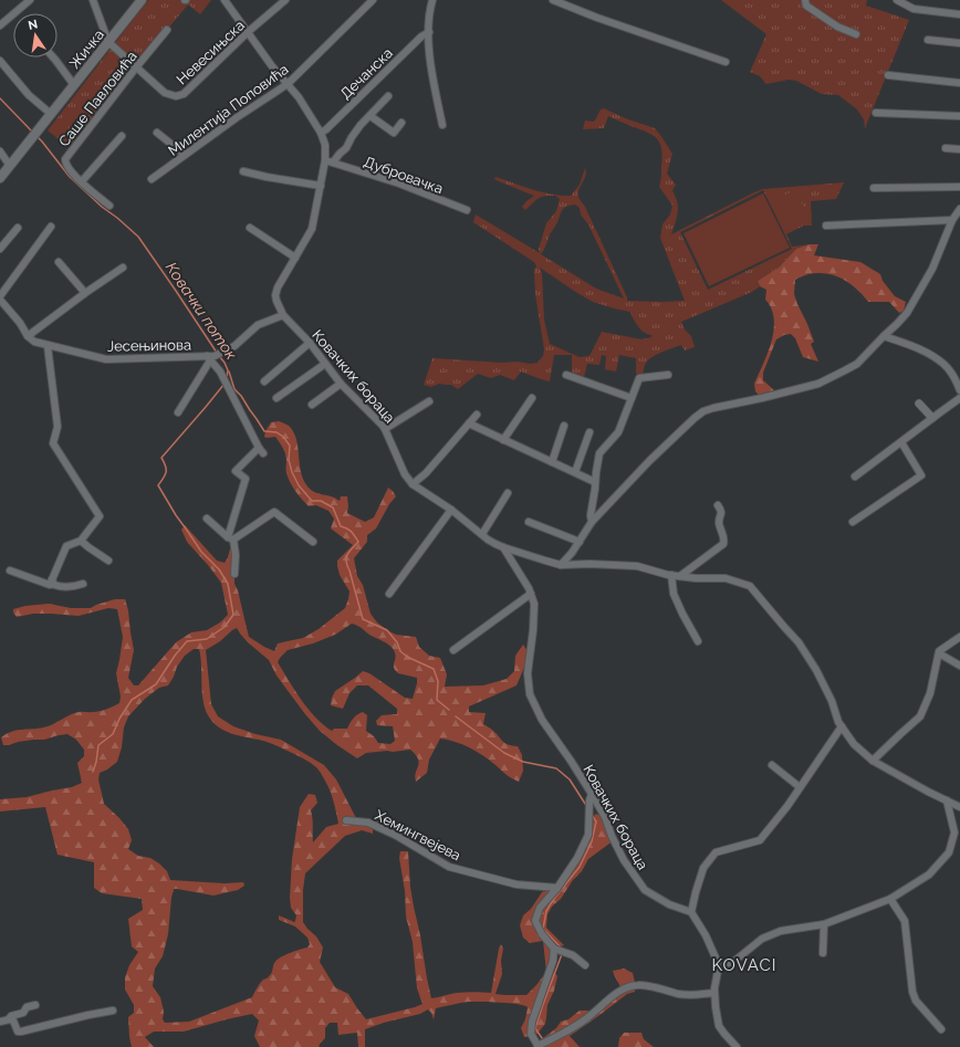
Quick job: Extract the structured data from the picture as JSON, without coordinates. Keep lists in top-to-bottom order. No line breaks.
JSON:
{"streets":{"main road":["Жичка"],"street":["Невесињска","Дечанска","Саше Павловића","Милентија Поповића","Дубровачка","Јесењинова","Ковачких бораца","Хемингвејева"]},"crossings":[["Жичка","Невесињска"],["Невесињска","Саше Павловића"],["Невесињска","Ковачких бораца"],["Дечанска","Ковачких бораца"],["Милентија Поповића","Ковачких бораца"],["Дубровачка","Ковачких бораца"],["Јесењинова","Ковачких бораца"]],"districts":["KOVACI"],"water":["Ковачки поток"],"north":"top"}
